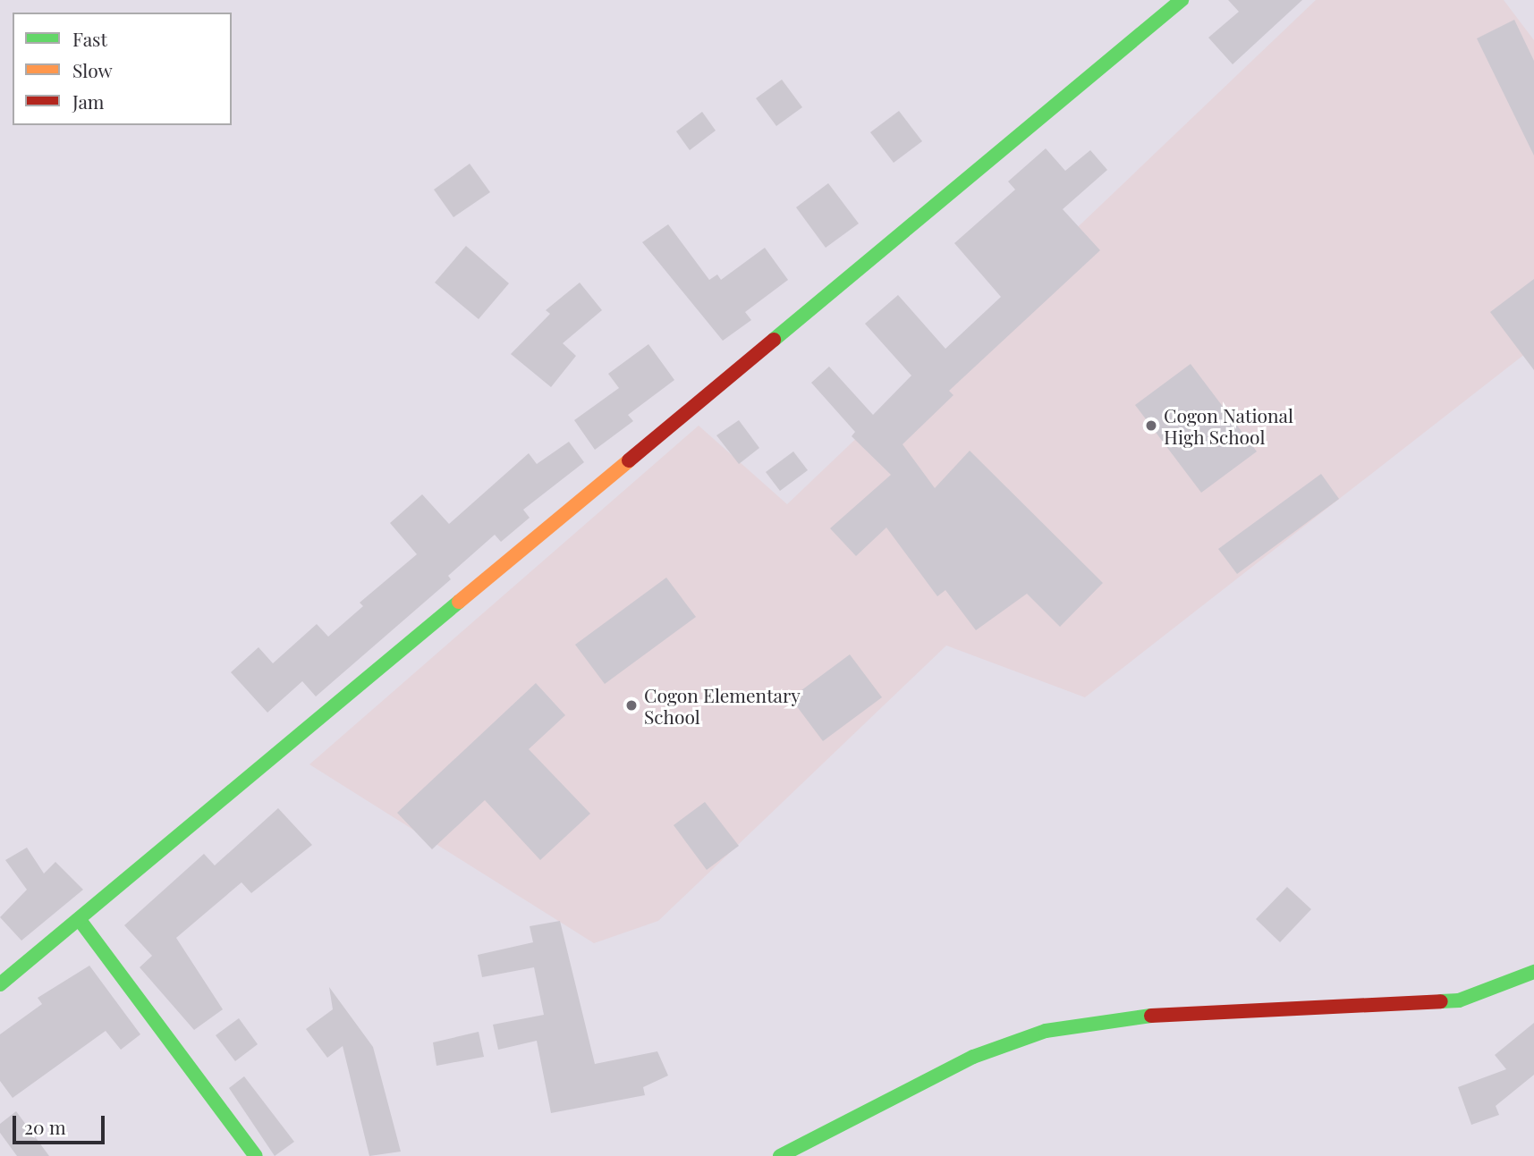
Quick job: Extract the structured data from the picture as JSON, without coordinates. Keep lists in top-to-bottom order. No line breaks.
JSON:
{"places":["Cogon National High School","Cogon Elementary School"],"legend":["Fast","Slow","Jam"],"scale_bar":"20 m"}
